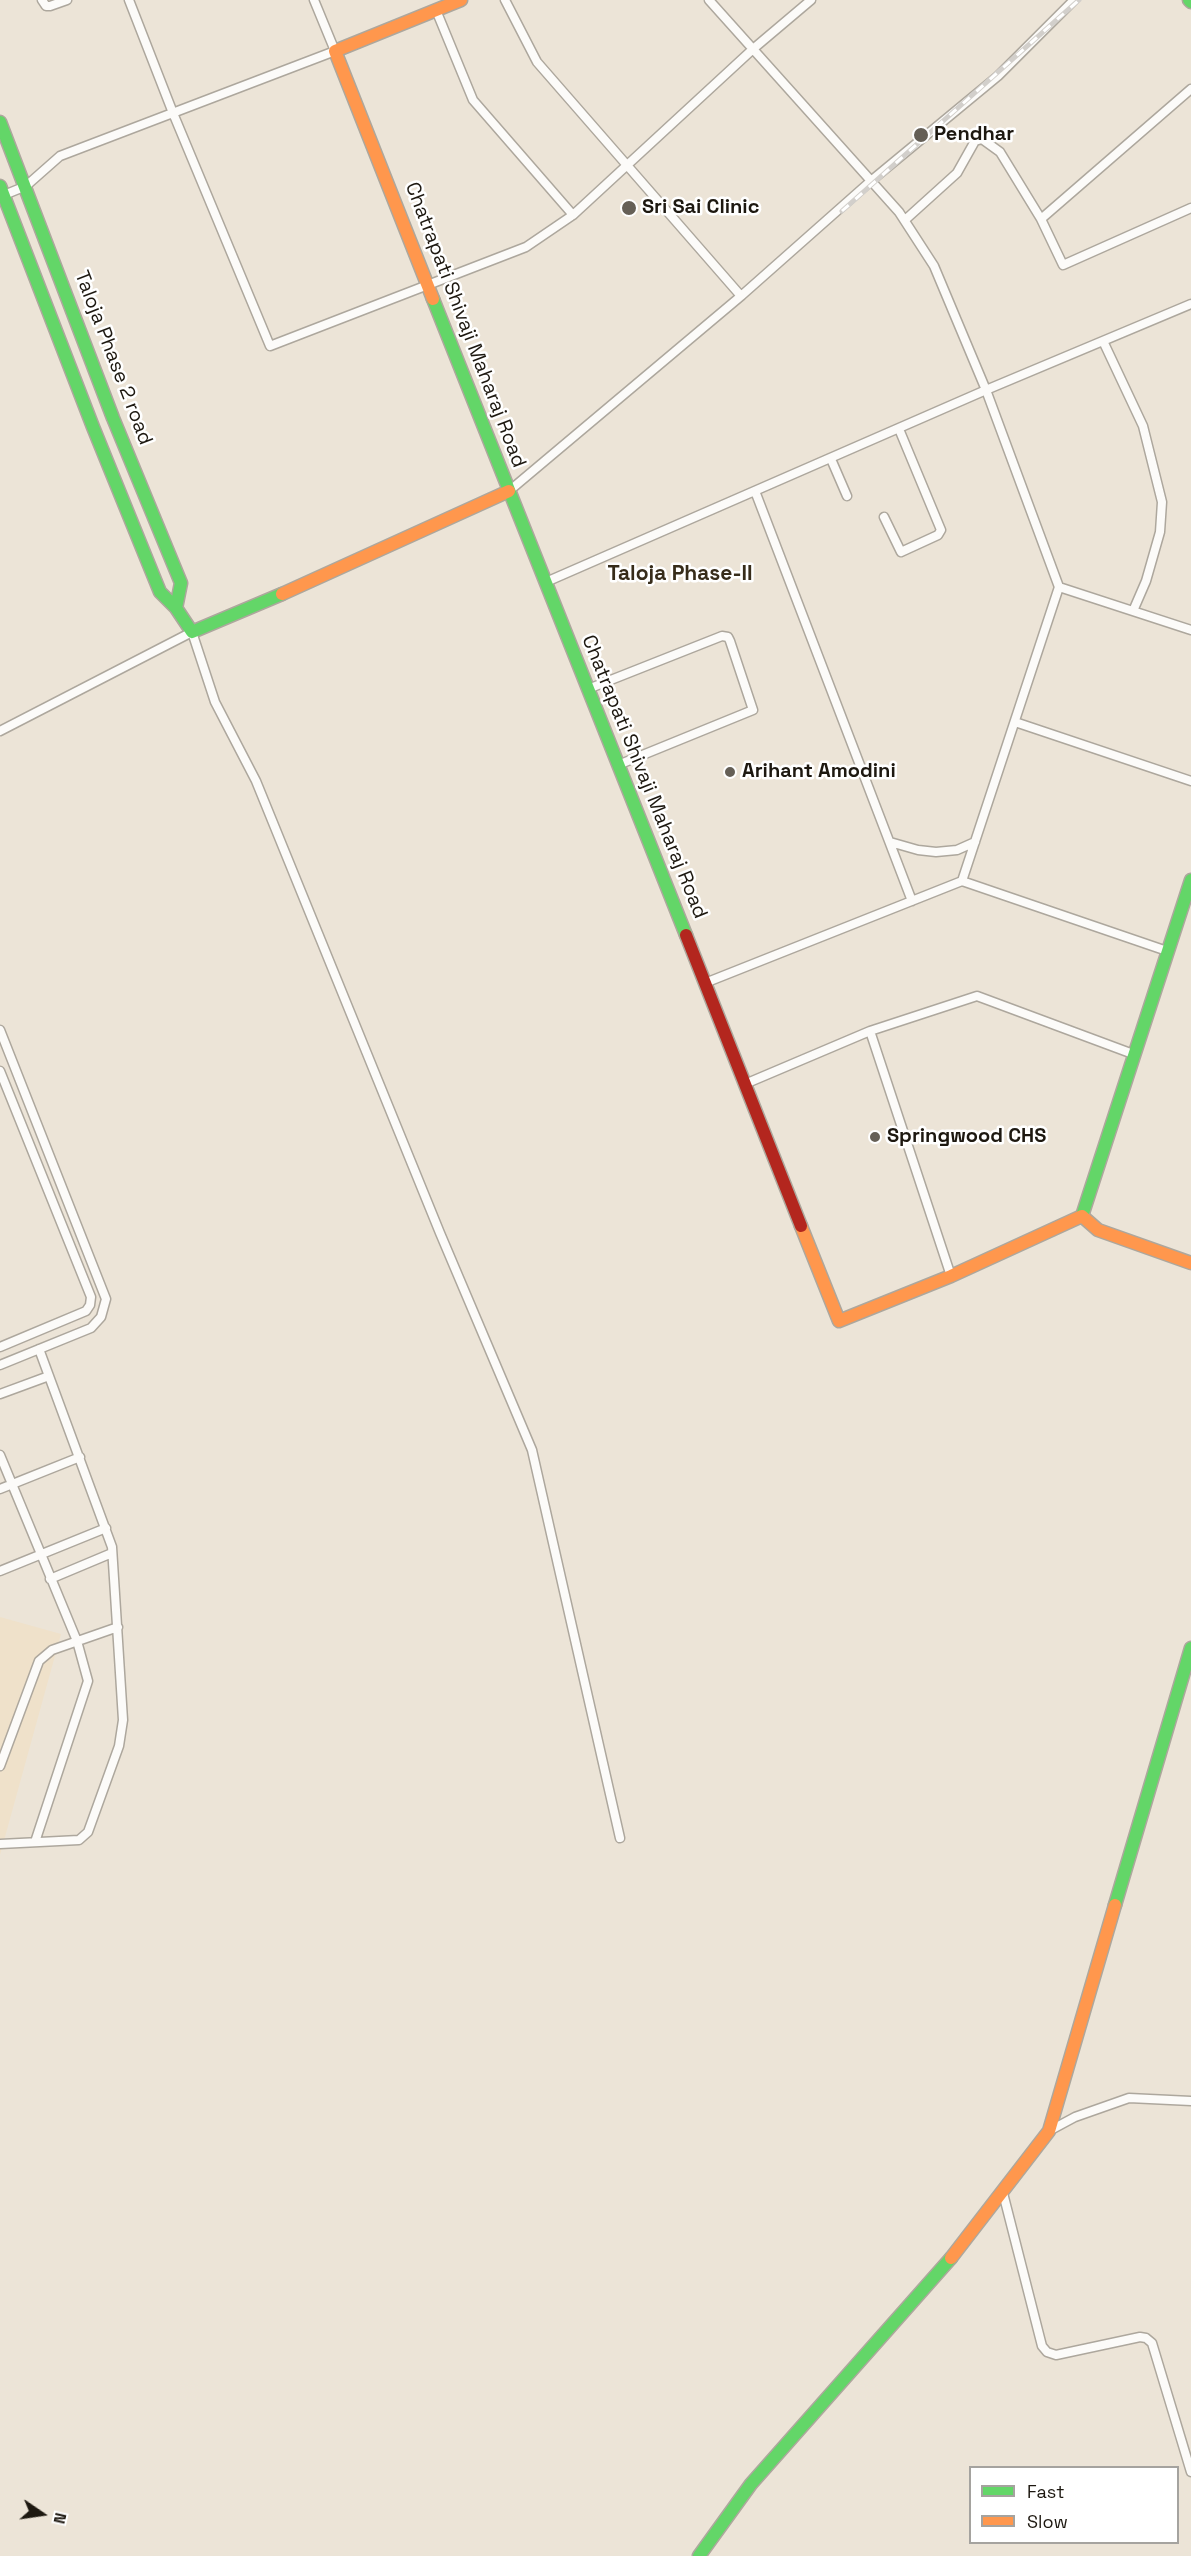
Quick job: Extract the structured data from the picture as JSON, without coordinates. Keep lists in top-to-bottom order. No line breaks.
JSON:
{"streets":{"street":["Chatrapati Shivaji Maharaj Road","Taloja Phase 2 road"]},"districts":["Taloja Phase-II"],"places":["Pendhar","Sri Sai Clinic","Arihant Amodini","Springwood CHS"],"legend":["Fast","Slow"],"north":"right"}
